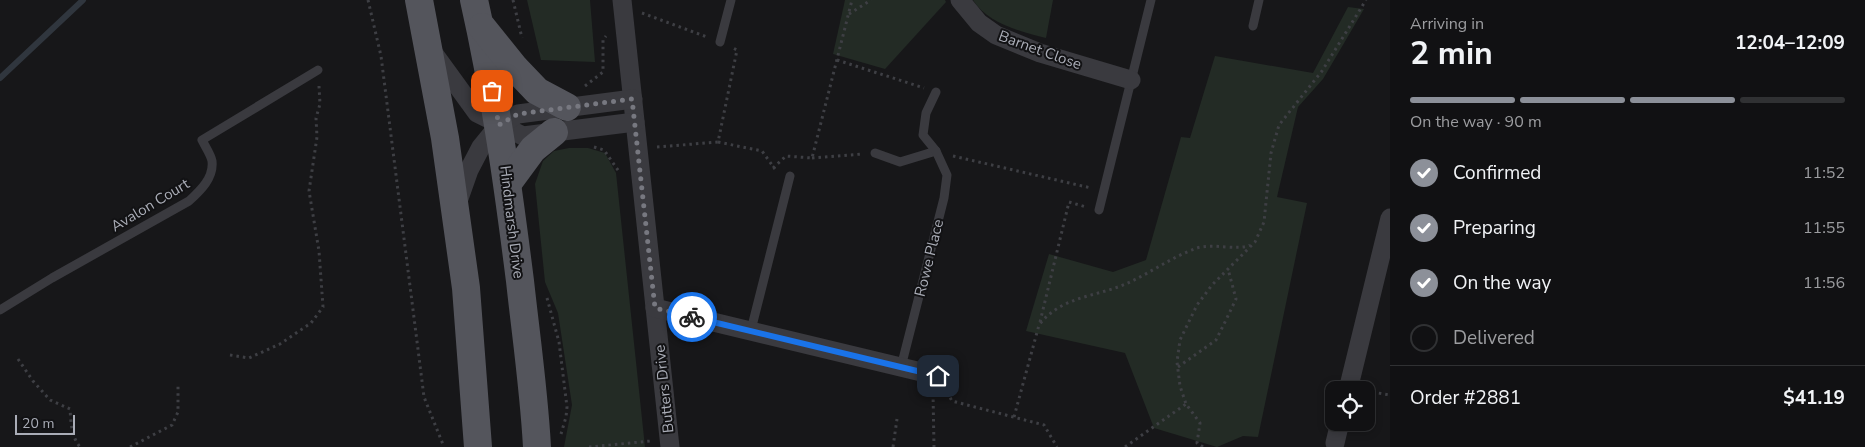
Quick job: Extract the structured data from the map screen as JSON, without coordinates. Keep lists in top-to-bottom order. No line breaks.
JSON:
{"streets":{"main road":["Hindmarsh Drive"],"street":["Barnet Close","Butters Drive"],"lane":["Avalon Court","Rowe Place"]},"scale_bar":"20 m","page":{"heading":["2 min","Arriving in","12:04–12:09"],"panel":["Order #2881","$41.19"],"bar":"On the way · 90 m","list":[["Confirmed","11:52"],["Preparing","11:55"],["On the way","11:56"],"Delivered"],"scale":"20 m"}}
